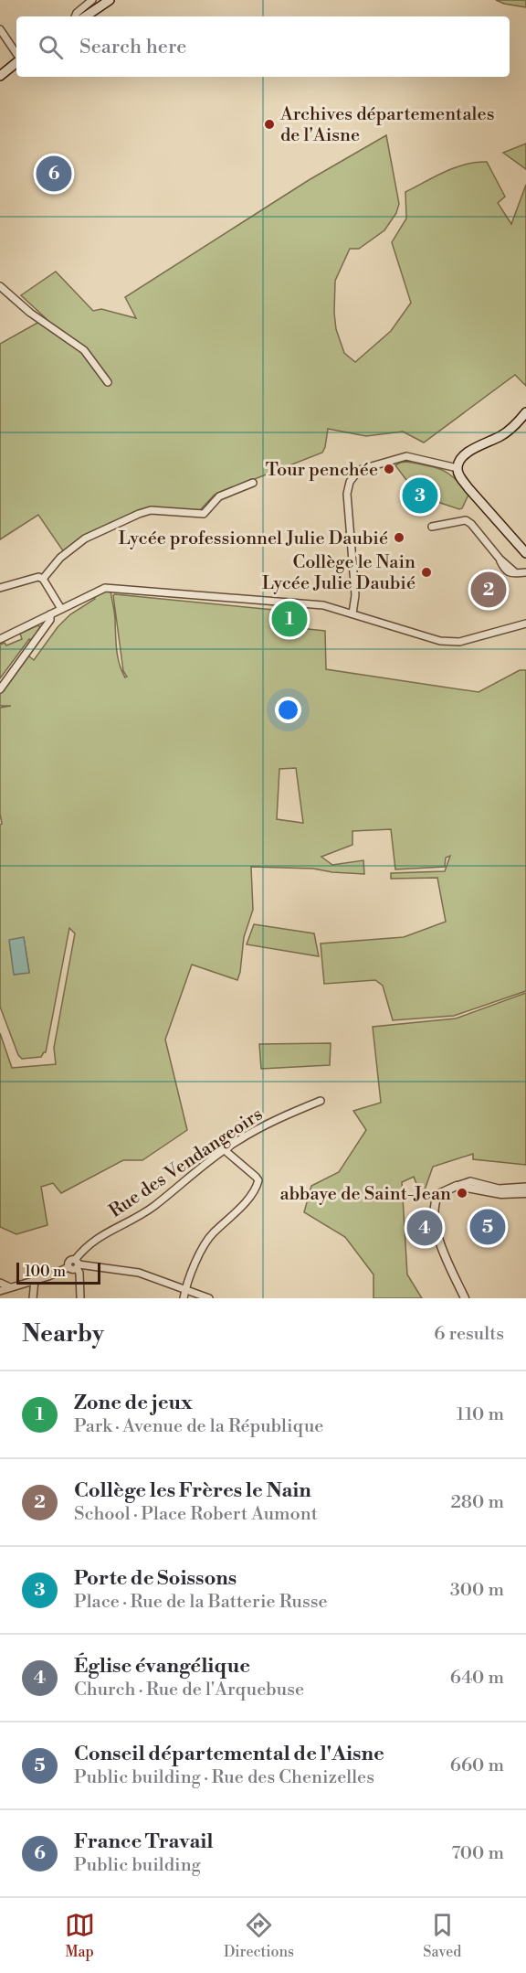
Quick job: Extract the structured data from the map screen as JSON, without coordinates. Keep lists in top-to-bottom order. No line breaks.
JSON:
{"streets":{"street":["Rue des Vendangeoirs"]},"places":["Archives départementales de l'Aisne","Tour penchée","Lycée professionnel Julie Daubié","Collège le Nain Lycée Julie Daubié","abbaye de Saint-Jean"],"scale_bar":"100 m","page":{"search":"Search here","pins":["6","3","2","1","5","4"],"scale":"100 m","heading":["Nearby","6 results"],"list":[{"mark":"1","name":"Zone de jeux","note":"Park · Avenue de la République","value":"110 m"},{"mark":"2","name":"Collège les Frères le Nain","note":"School · Place Robert Aumont","value":"280 m"},{"mark":"3","name":"Porte de Soissons","note":"Place · Rue de la Batterie Russe","value":"300 m"},{"mark":"4","name":"Église évangélique","note":"Church · Rue de l'Arquebuse","value":"640 m"},{"mark":"5","name":"Conseil départemental de l'Aisne","note":"Public building · Rue des Chenizelles","value":"660 m"},{"mark":"6","name":"France Travail","note":"Public building","value":"700 m"}],"nav":["Map","Directions","Saved"]}}
